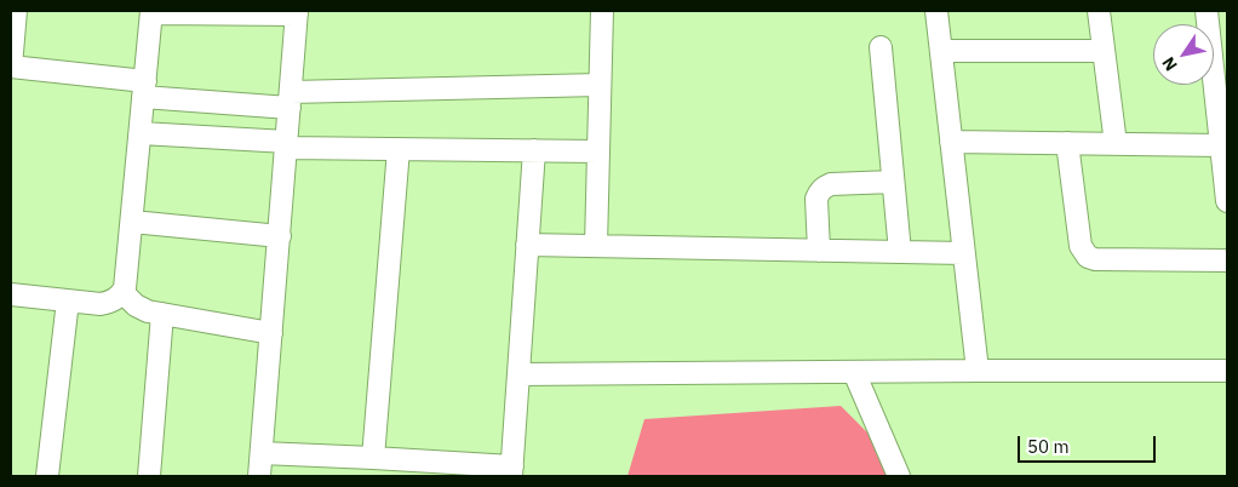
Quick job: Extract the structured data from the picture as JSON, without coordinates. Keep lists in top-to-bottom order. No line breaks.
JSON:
{"scale_bar":"50 m","north":"bottom left"}
